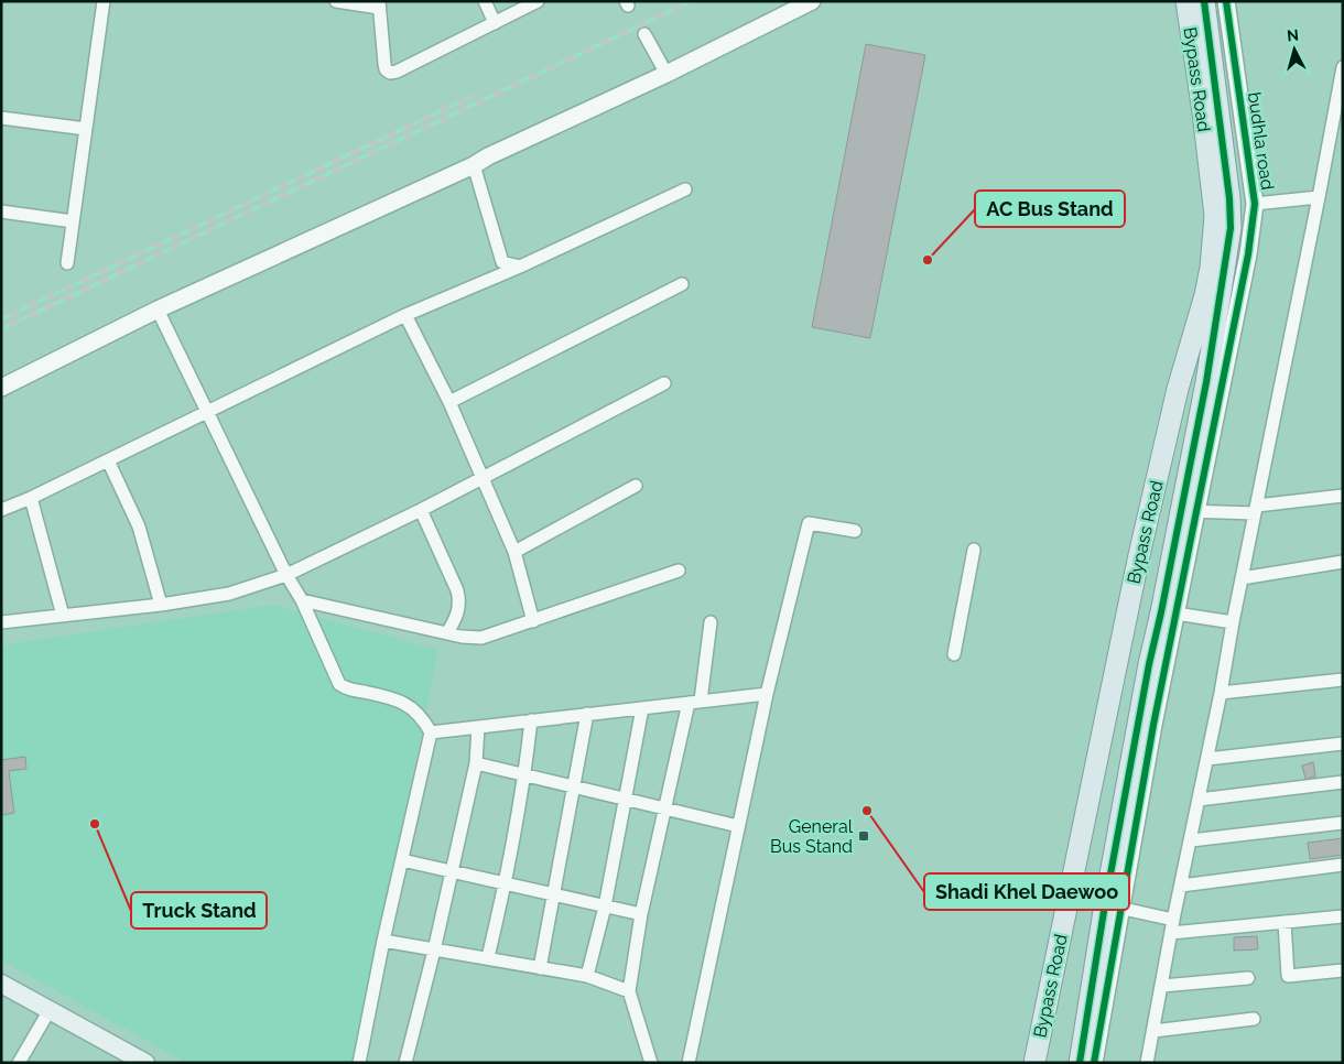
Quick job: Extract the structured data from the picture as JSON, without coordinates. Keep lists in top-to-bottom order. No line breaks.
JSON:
{"streets":{"main road":["Bypass Road"],"street":["budhla road"]},"places":{"other":["AC Bus Stand","Shadi Khel Daewoo","Truck Stand"],"transit":["General Bus Stand"]},"north":"top"}
